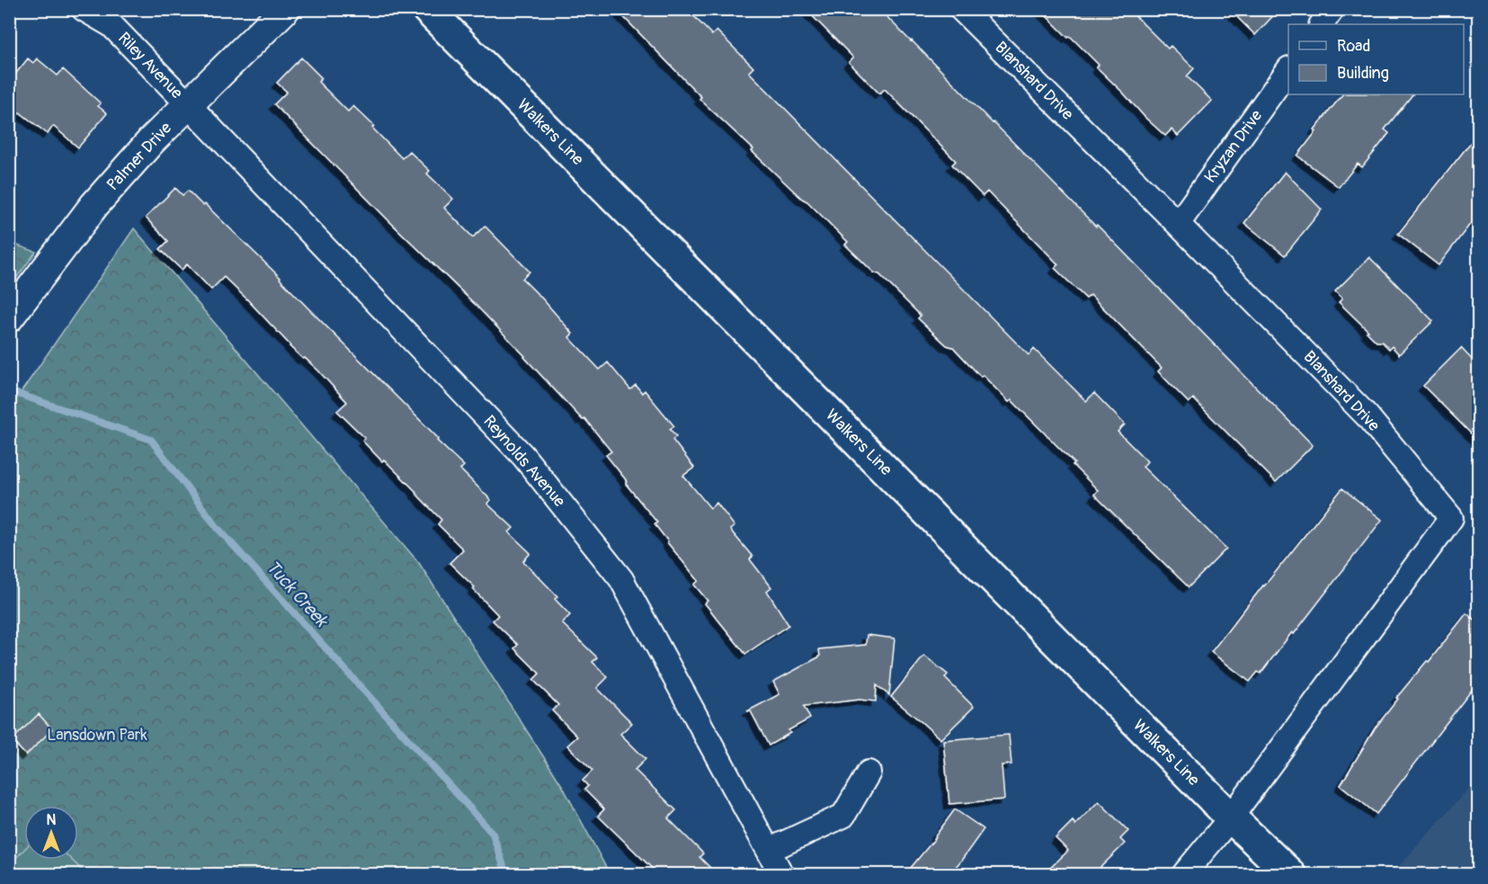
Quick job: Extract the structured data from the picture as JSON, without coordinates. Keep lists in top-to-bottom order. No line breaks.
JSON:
{"streets":{"main road":["Walkers Line"],"street":["Riley Avenue","Blanshard Drive","Kryzan Drive","Palmer Drive","Reynolds Avenue"]},"crossings":[["Riley Avenue","Palmer Drive"],["Riley Avenue","Reynolds Avenue"],["Blanshard Drive","Walkers Line"],["Blanshard Drive","Kryzan Drive"],["Palmer Drive","Reynolds Avenue"]],"water":["Tuck Creek"],"parks":["Lansdown Park"],"legend":["Road","Building"],"north":"top"}
